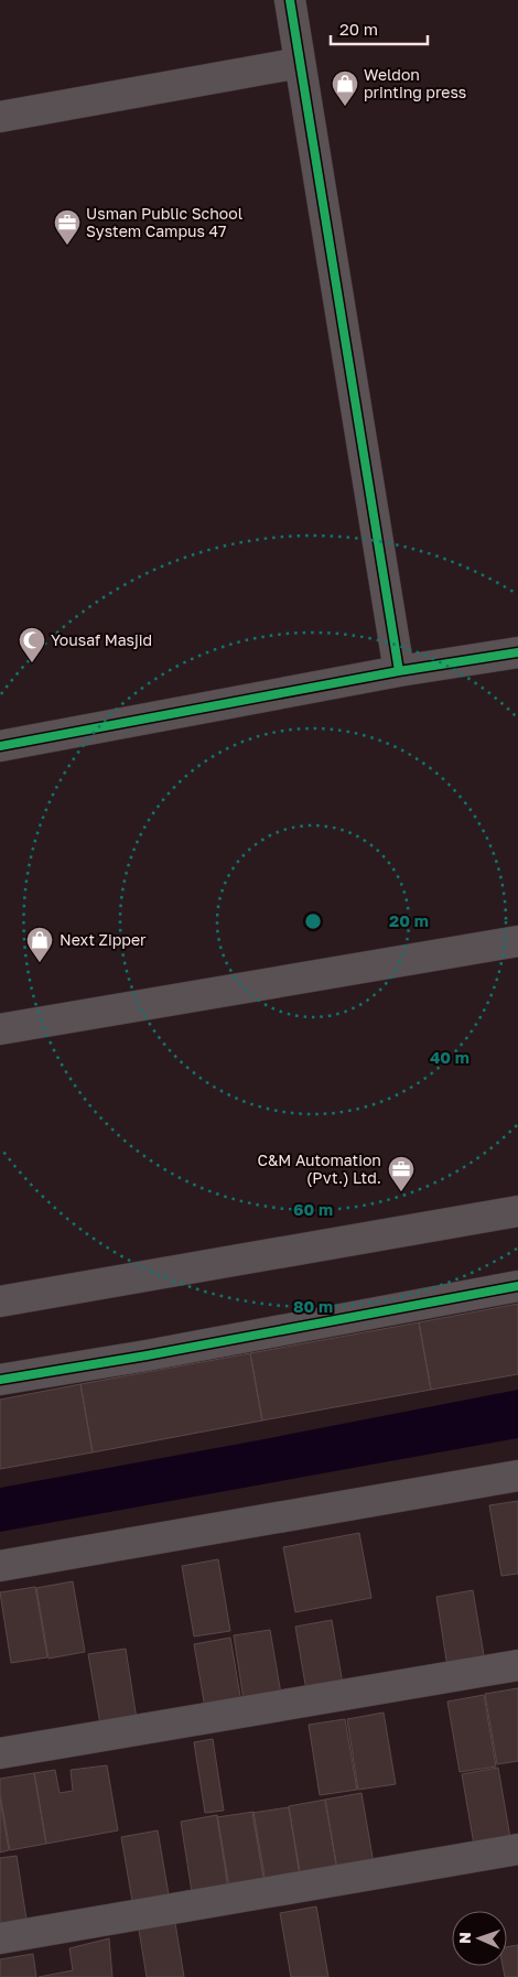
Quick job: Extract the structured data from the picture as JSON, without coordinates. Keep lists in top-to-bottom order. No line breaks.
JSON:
{"places":{"shop":["Weldon printing press","Next Zipper"],"office":["Usman Public School System Campus 47","C&M Automation (Pvt.) Ltd."],"mosque":["Yousaf Masjid"]},"scale_bar":"20 m","north":"left","rings":["20 m","40 m","60 m","80 m"]}
